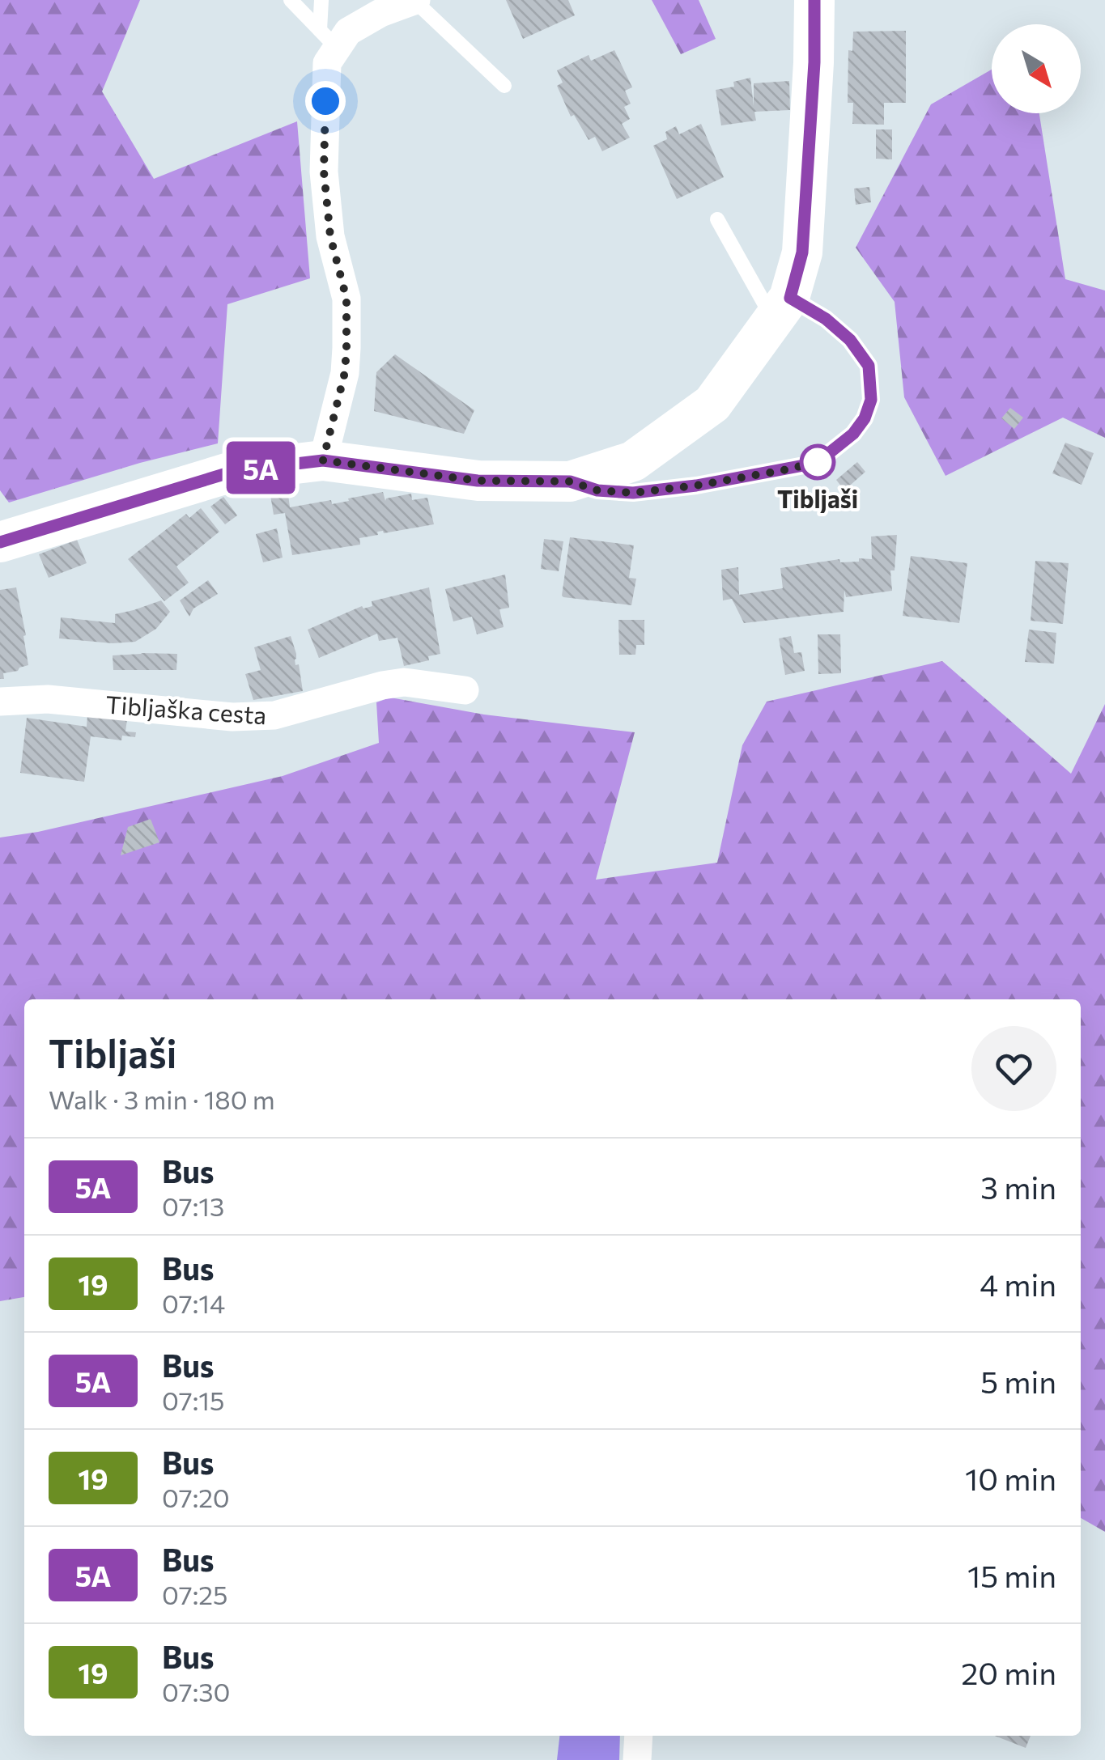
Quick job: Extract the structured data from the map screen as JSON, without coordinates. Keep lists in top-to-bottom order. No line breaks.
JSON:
{"streets":{"street":["Tibljaška cesta"]},"places":["Tibljaši"],"lines":["bus line 5A"],"north":"bottom right","page":{"on_map":"5A","heading":["Tibljaši","Walk · 3 min · 180 m"],"list":[{"mark":"5A","name":"Bus","note":"07:13","value":"3 min"},{"mark":"19","name":"Bus","note":"07:14","value":"4 min"},{"mark":"5A","name":"Bus","note":"07:15","value":"5 min"},{"mark":"19","name":"Bus","note":"07:20","value":"10 min"},{"mark":"5A","name":"Bus","note":"07:25","value":"15 min"},{"mark":"19","name":"Bus","note":"07:30","value":"20 min"}]}}
